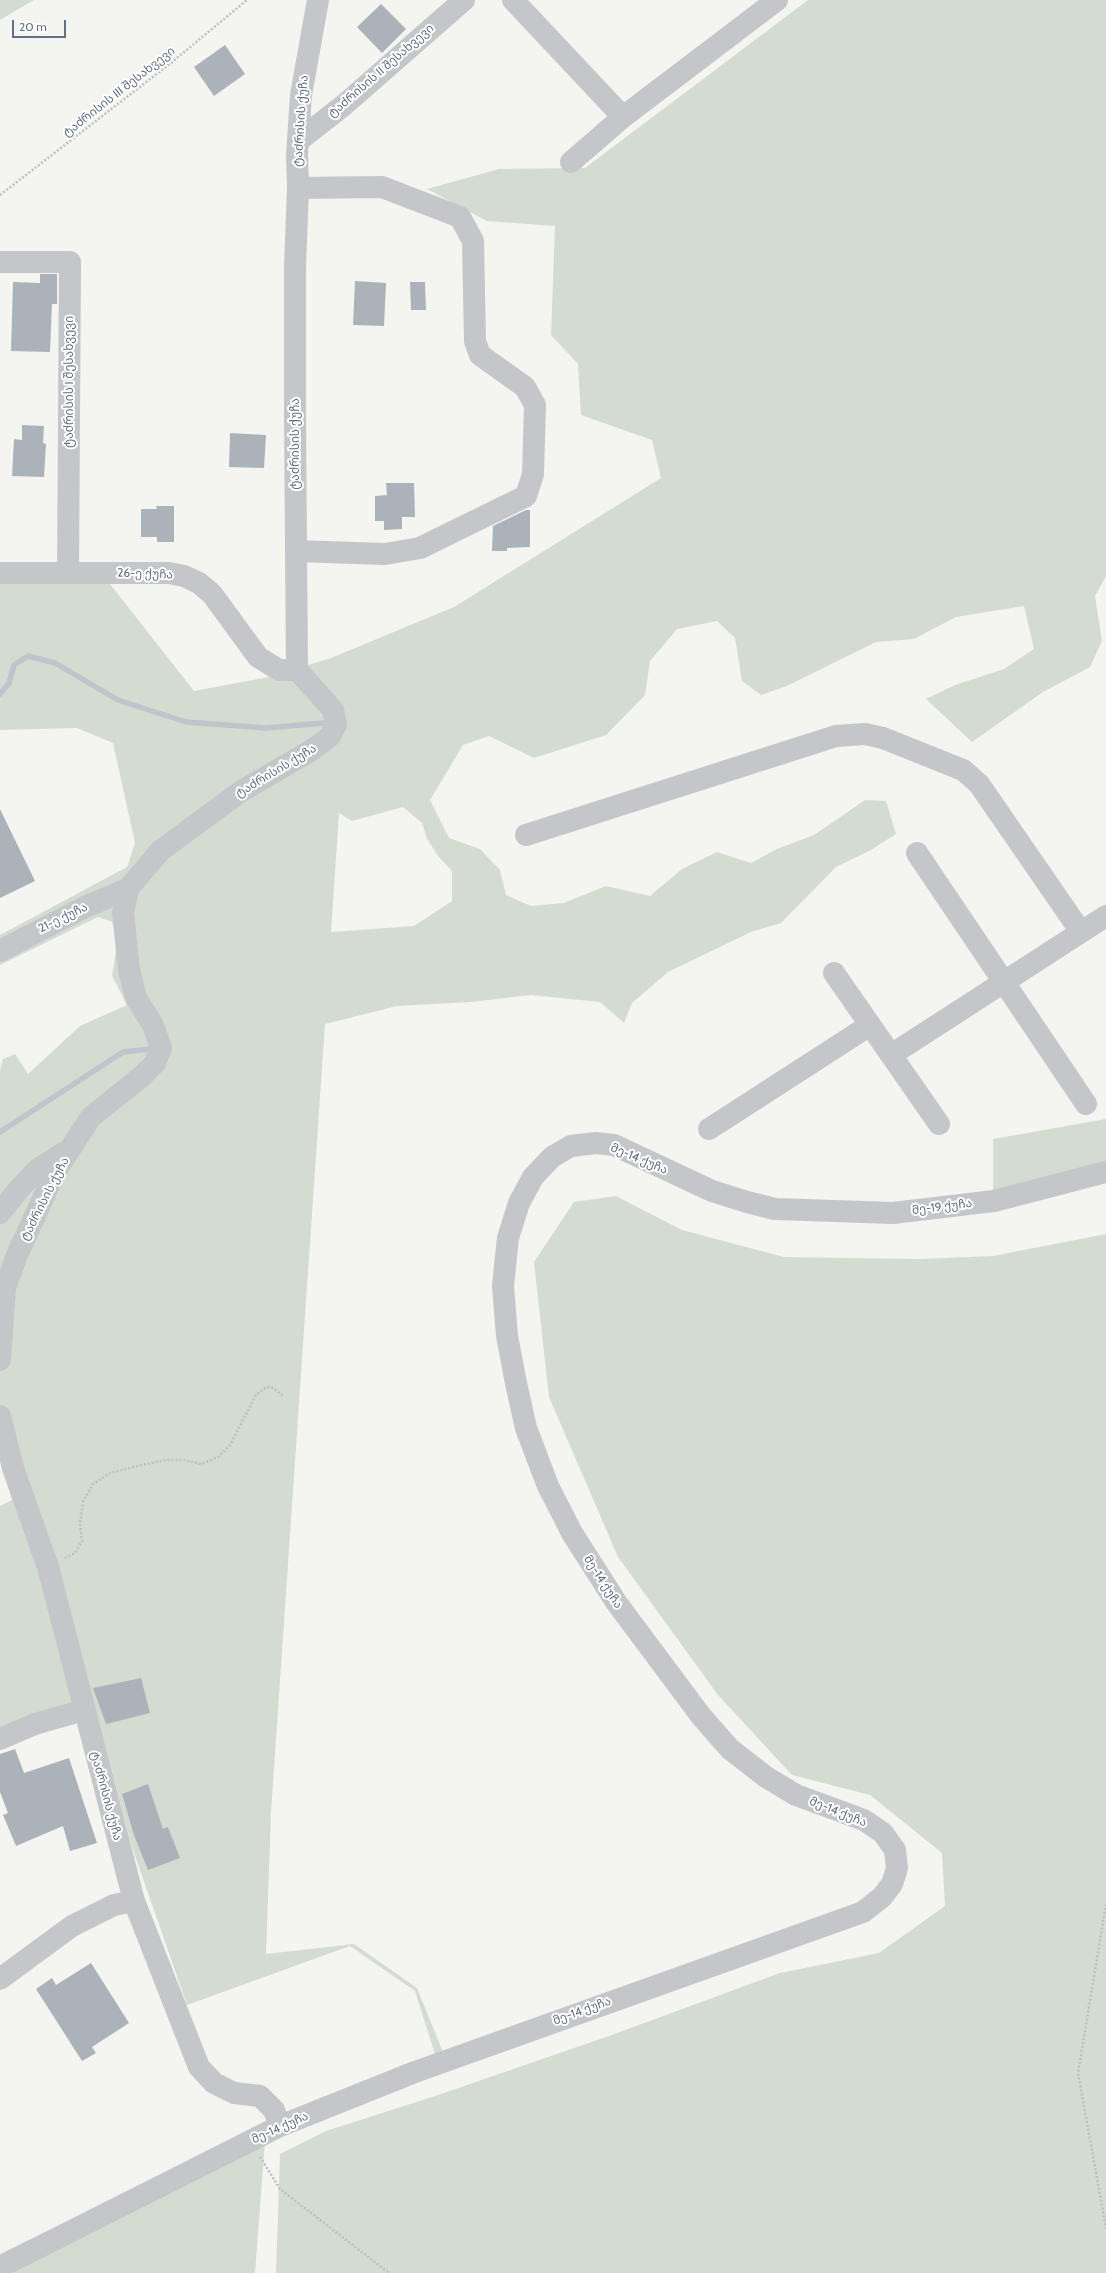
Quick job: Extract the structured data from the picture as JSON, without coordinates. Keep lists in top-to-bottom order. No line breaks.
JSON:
{"streets":{"street":["ტაძრისის II შესახვევი","ტაძრისის ქუჩა","ტაძრისის I შესახვევი","26-ე ქუჩა","21-ე ქუჩა","მე-14 ქუჩა","მე-19 ქუჩა"],"path":["ტაძრისის III შესახვევი"]},"crossings":[["ტაძრისის II შესახვევი","ტაძრისის ქუჩა"],["ტაძრისის ქუჩა","26-ე ქუჩა"],["ტაძრისის ქუჩა","21-ე ქუჩა"],["ტაძრისის ქუჩა","მე-14 ქუჩა"],["ტაძრისის I შესახვევი","26-ე ქუჩა"],["მე-14 ქუჩა","მე-19 ქუჩა"]],"scale_bar":"20 m"}
